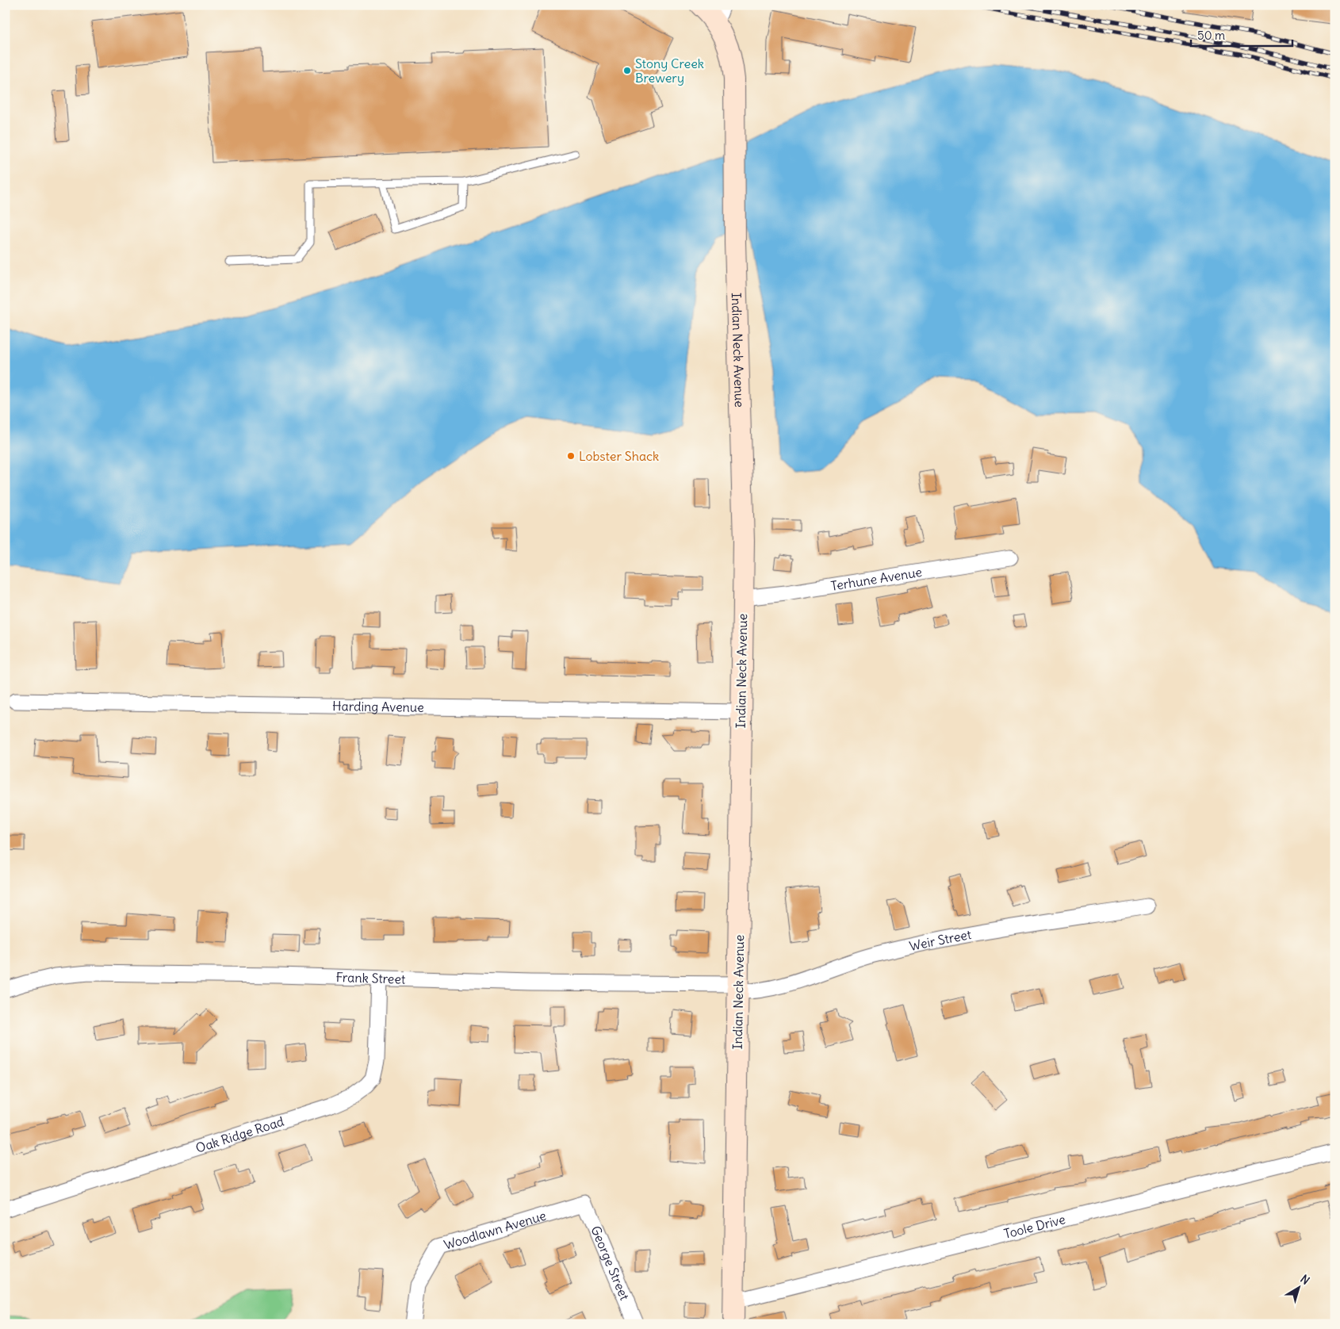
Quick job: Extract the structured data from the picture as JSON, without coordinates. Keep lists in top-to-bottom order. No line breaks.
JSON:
{"streets":{"street":["Indian Neck Avenue","Terhune Avenue","Harding Avenue","Weir Street","Frank Street","Oak Ridge Road","Toole Drive","Woodlawn Avenue","George Street"]},"crossings":[["Indian Neck Avenue","Terhune Avenue"],["Indian Neck Avenue","Harding Avenue"],["Indian Neck Avenue","Weir Street"],["Indian Neck Avenue","Frank Street"],["Indian Neck Avenue","Toole Drive"],["Weir Street","Frank Street"],["Frank Street","Oak Ridge Road"],["Woodlawn Avenue","George Street"]],"places":["Stony Creek Brewery","Lobster Shack"],"scale_bar":"50 m","north":"top right"}
